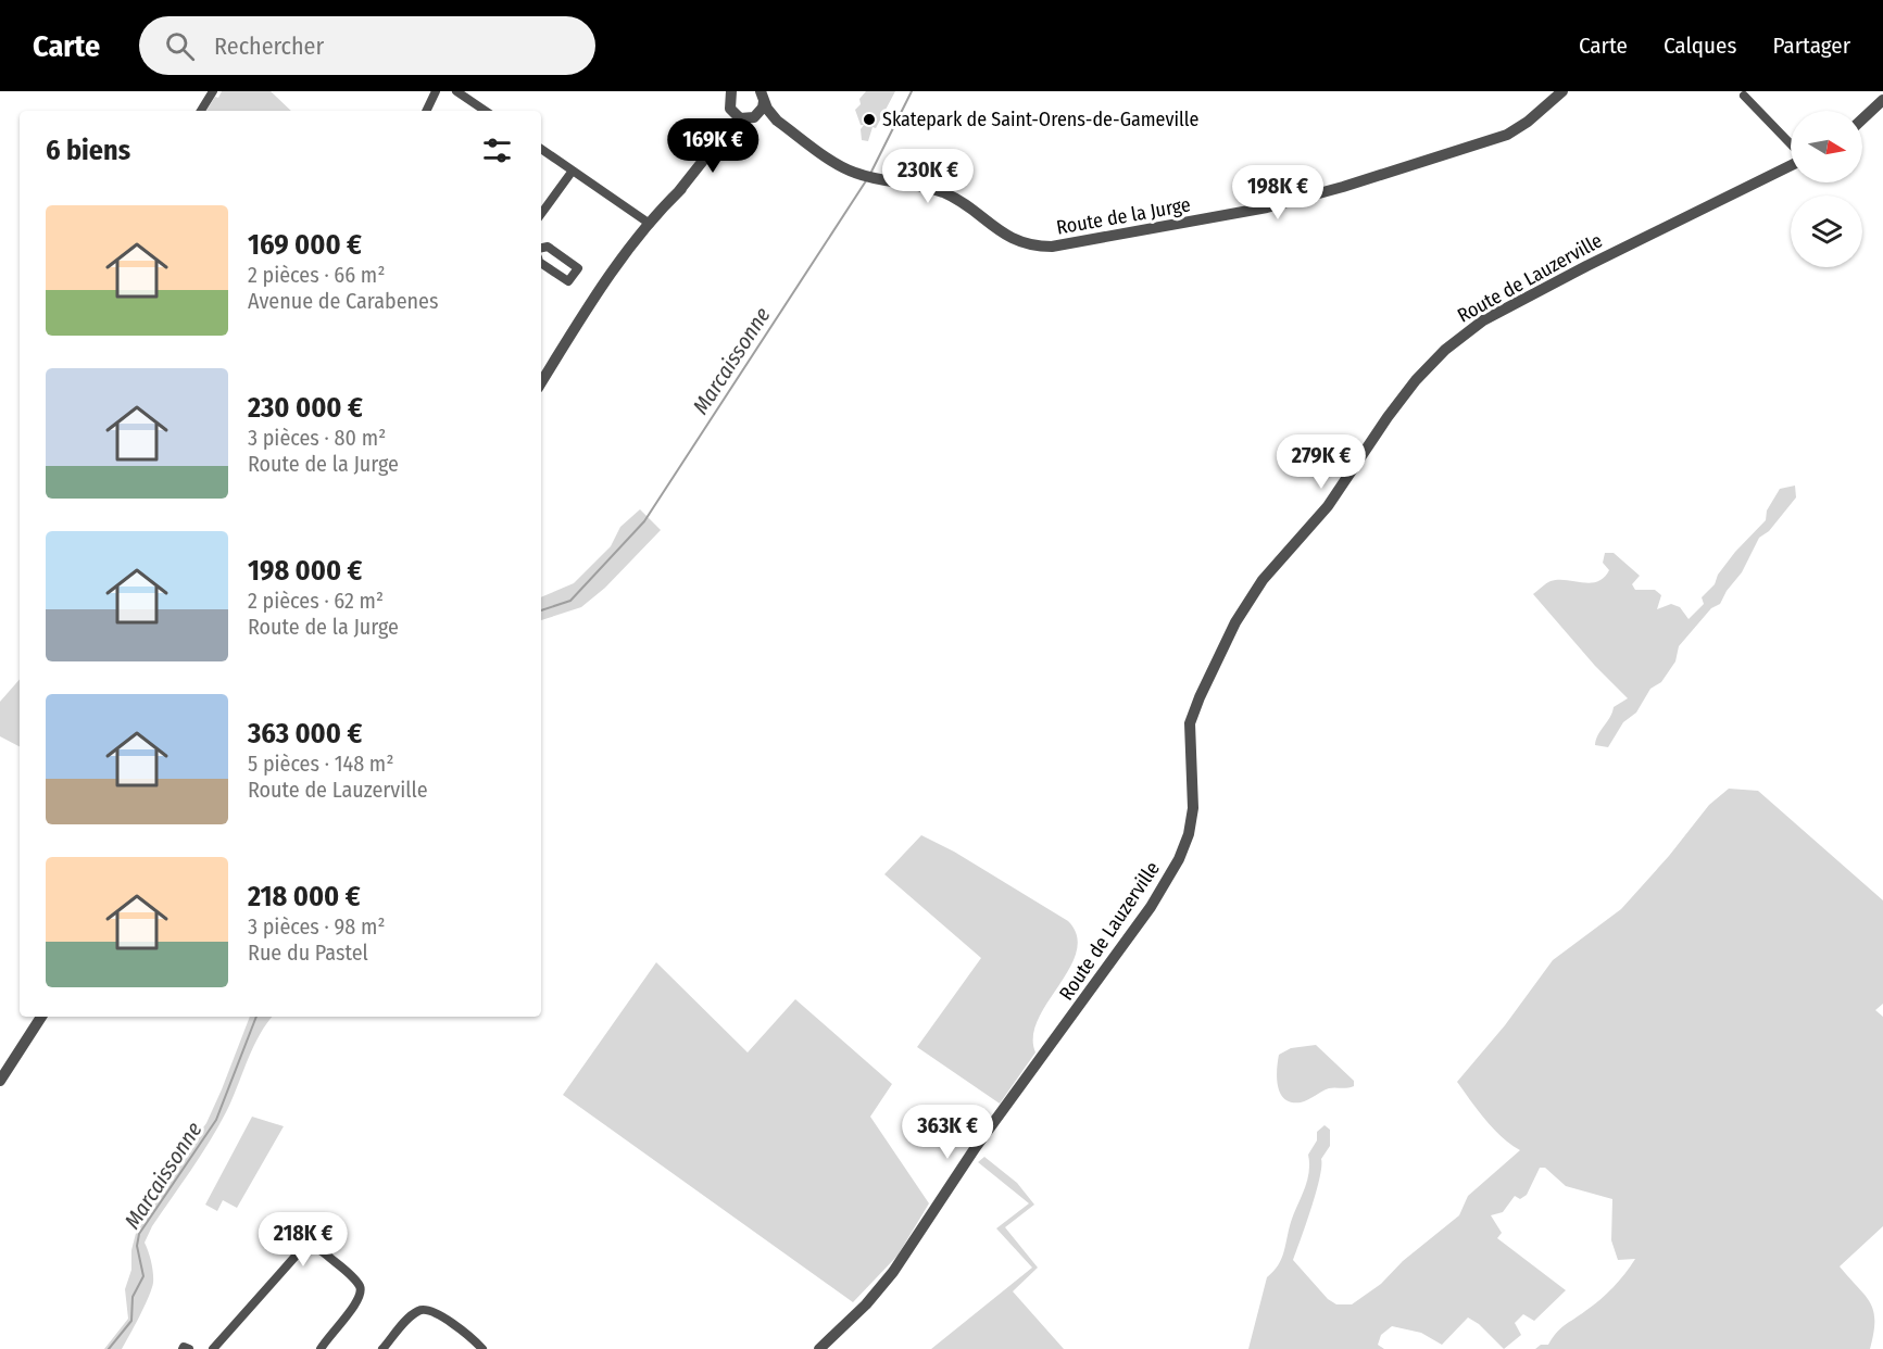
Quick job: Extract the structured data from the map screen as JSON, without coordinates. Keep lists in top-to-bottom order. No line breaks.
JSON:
{"streets":{"street":["Route de la Jurge","Route de Lauzerville"]},"water":["Marcaissonne"],"places":["Skatepark de Saint-Orens-de-Gameville"],"north":"right","page":{"header":"Carte","search":"Rechercher","nav":["Carte","Calques","Partager"],"heading":"6 biens","price":["169K €","230K €","198K €","279K €","363K €","218K €"],"list":[{"name":"169 000 €","note":"2 pièces · 66 m² · Avenue de Carabenes"},{"name":"230 000 €","note":"3 pièces · 80 m² · Route de la Jurge"},{"name":"198 000 €","note":"2 pièces · 62 m² · Route de la Jurge"},{"name":"363 000 €","note":"5 pièces · 148 m² · Route de Lauzerville"},{"name":"218 000 €","note":"3 pièces · 98 m² · Rue du Pastel"}]}}
